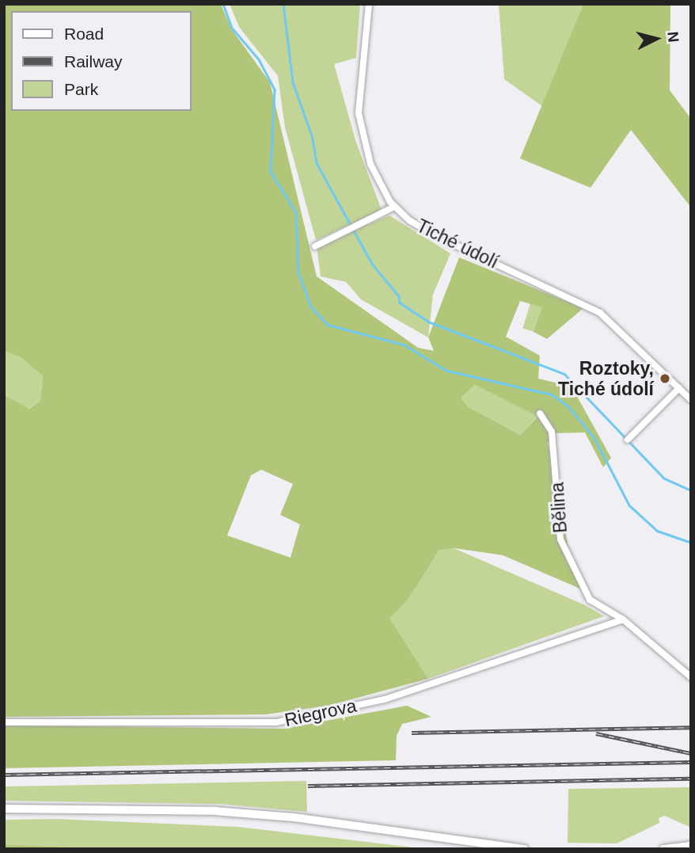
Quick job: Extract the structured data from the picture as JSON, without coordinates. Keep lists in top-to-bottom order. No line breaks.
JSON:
{"streets":{"street":["Tiché údolí","Bělina","Riegrova"]},"crossings":[["Bělina","Riegrova"]],"places":["Roztoky, Tiché údolí"],"legend":["Road","Railway","Park"],"north":"right"}
